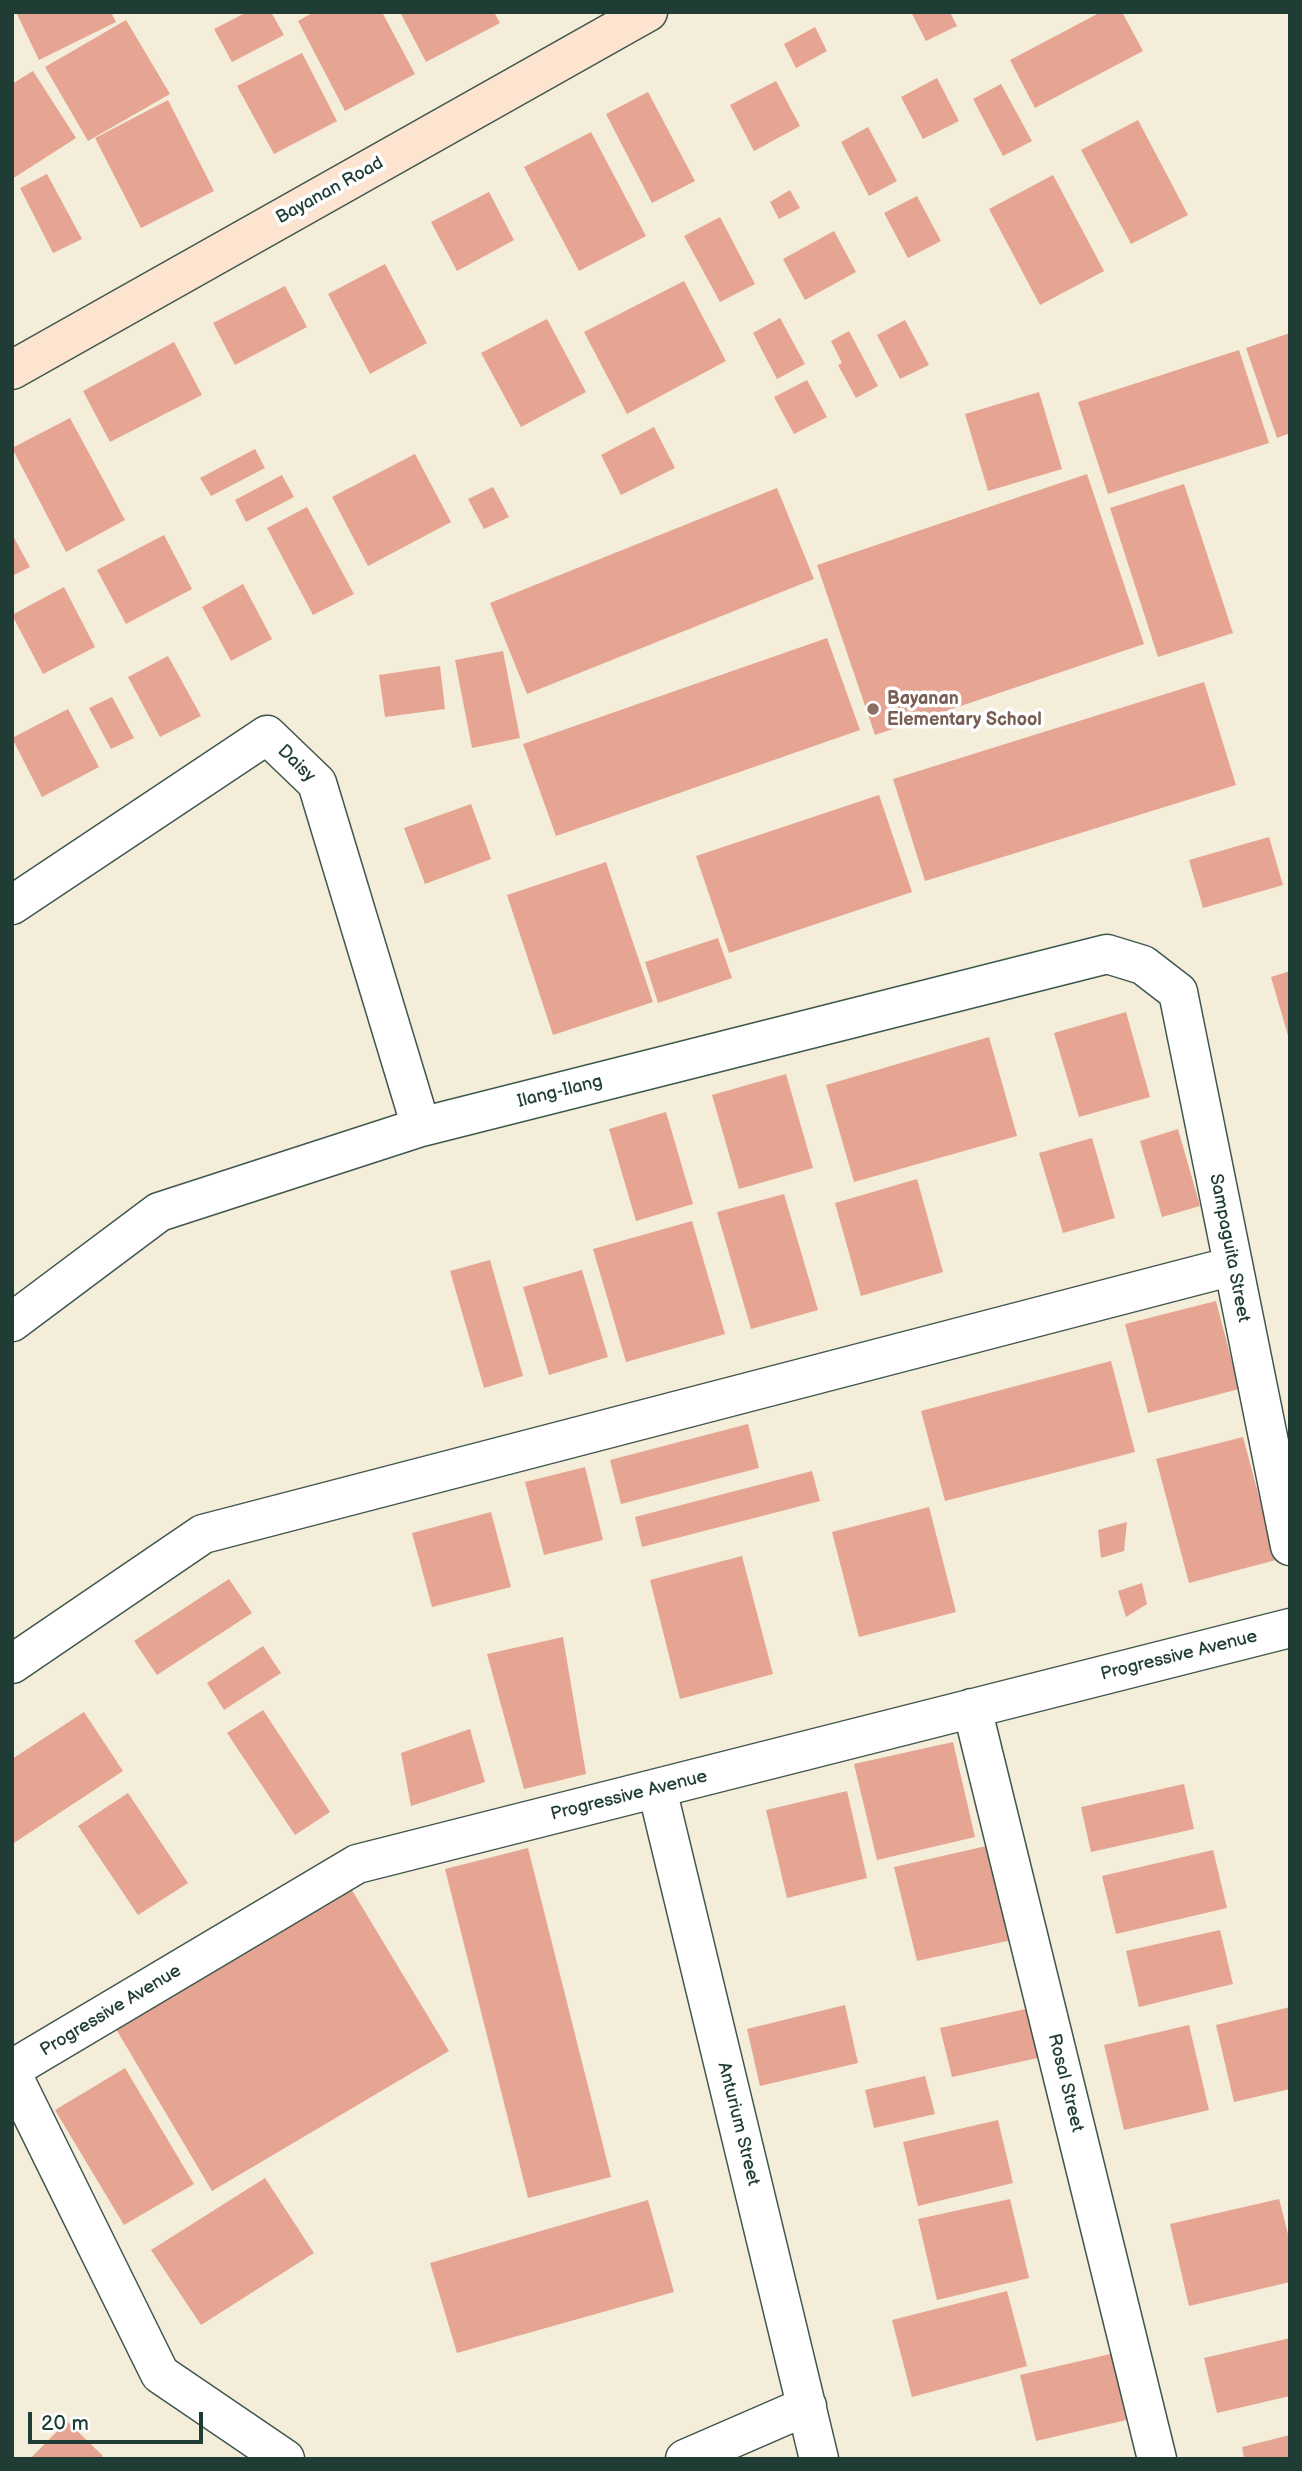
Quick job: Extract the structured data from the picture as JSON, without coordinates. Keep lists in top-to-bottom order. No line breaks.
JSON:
{"streets":{"main road":["Bayanan Road"],"street":["Daisy","Ilang-Ilang","Sampaguita Street","Progressive Avenue","Rosal Street","Anturium Street"]},"crossings":[["Daisy","Ilang-Ilang"],["Ilang-Ilang","Sampaguita Street"],["Progressive Avenue","Rosal Street"],["Progressive Avenue","Anturium Street"]],"places":["Bayanan Elementary School"],"scale_bar":"20 m"}
